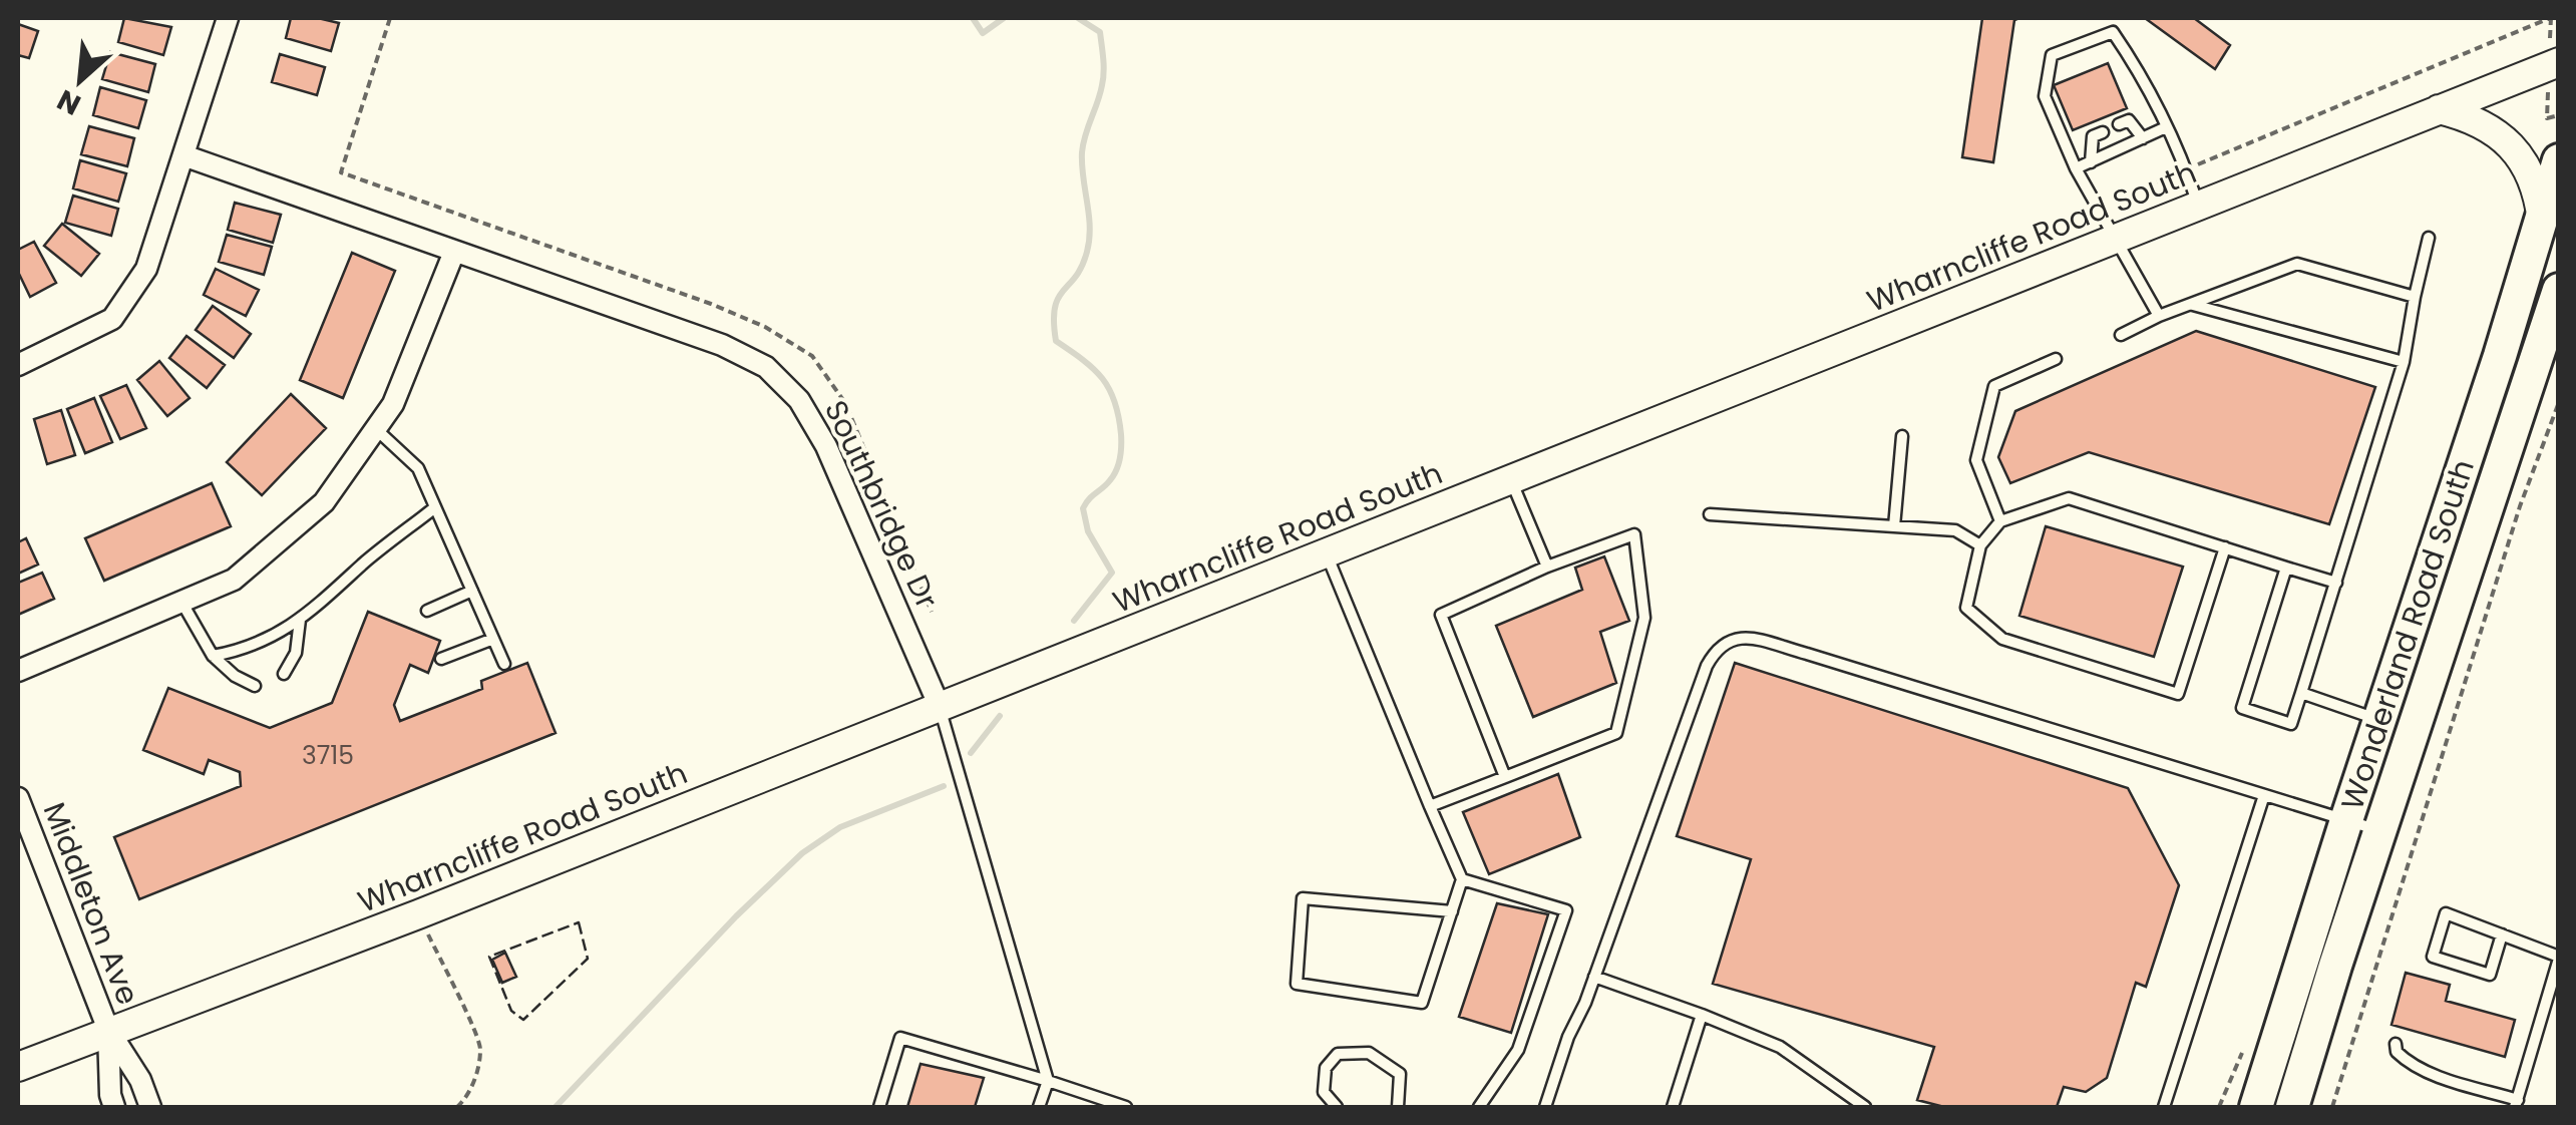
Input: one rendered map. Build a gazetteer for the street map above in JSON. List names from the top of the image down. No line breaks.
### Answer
{"streets":{"main road":["Wharncliffe Road South","Wonderland Road South"],"street":["Southbridge Dr","Middleton Ave"]},"crossings":[["Wharncliffe Road South","Southbridge Dr"],["Wharncliffe Road South","Middleton Ave"]],"house_numbers":["3715"],"north":"bottom left"}
